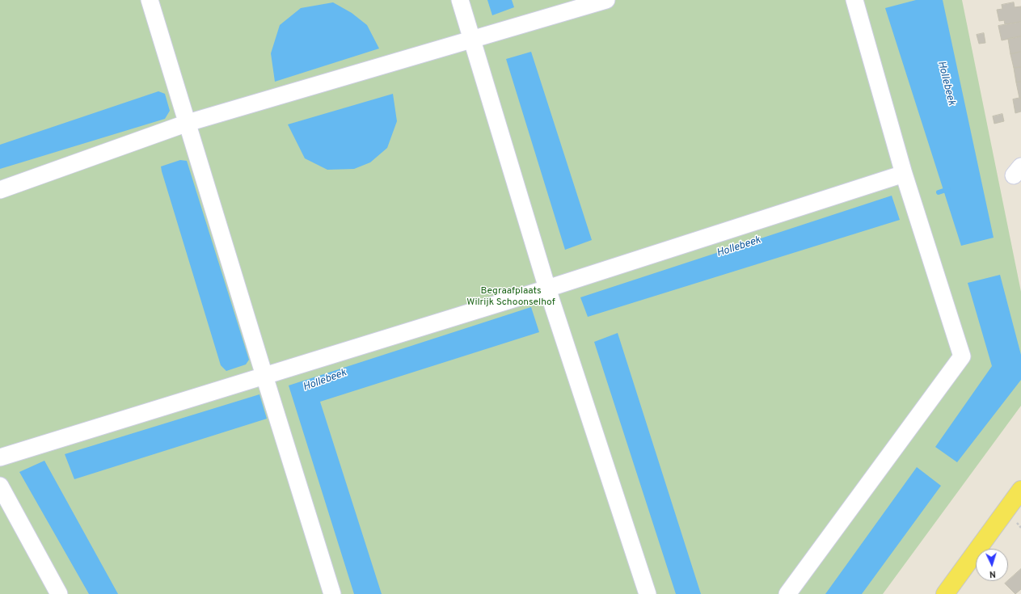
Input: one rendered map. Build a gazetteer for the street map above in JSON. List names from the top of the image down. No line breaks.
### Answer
{"water":["Hollebeek"],"parks":["Begraafplaats Wilrijk Schoonselhof"],"north":"bottom"}
